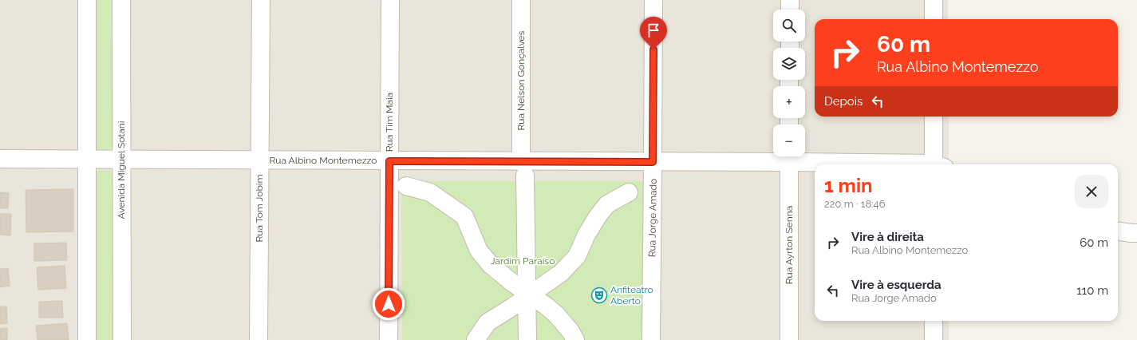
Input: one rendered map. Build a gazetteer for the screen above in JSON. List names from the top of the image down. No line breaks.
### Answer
{"streets":{"street":["Rua Nelson Gonçalves","Rua Tim Maia","Rua Albino Montemezzo","Avenida Miguel Sotani","Rua Tom Jobim","Rua Jorge Amado","Rua Ayrton Senna"]},"crossings":[["Rua Nelson Gonçalves","Rua Albino Montemezzo"],["Rua Tim Maia","Rua Albino Montemezzo"],["Rua Albino Montemezzo","Avenida Miguel Sotani"],["Rua Albino Montemezzo","Rua Tom Jobim"],["Rua Albino Montemezzo","Rua Jorge Amado"],["Rua Albino Montemezzo","Rua Ayrton Senna"]],"parks":["Jardim Paraíso"],"places":{"theatre":["Anfiteatro Aberto"]},"page":{"map_buttons":["+","−"],"turn":["60 m","Rua Albino Montemezzo"],"then":"Depois","heading":["1 min","220 m · 18:46"],"list":[{"name":"Vire à direita","note":"Rua Albino Montemezzo","value":"60 m"},{"name":"Vire à esquerda","note":"Rua Jorge Amado","value":"110 m"}]}}
